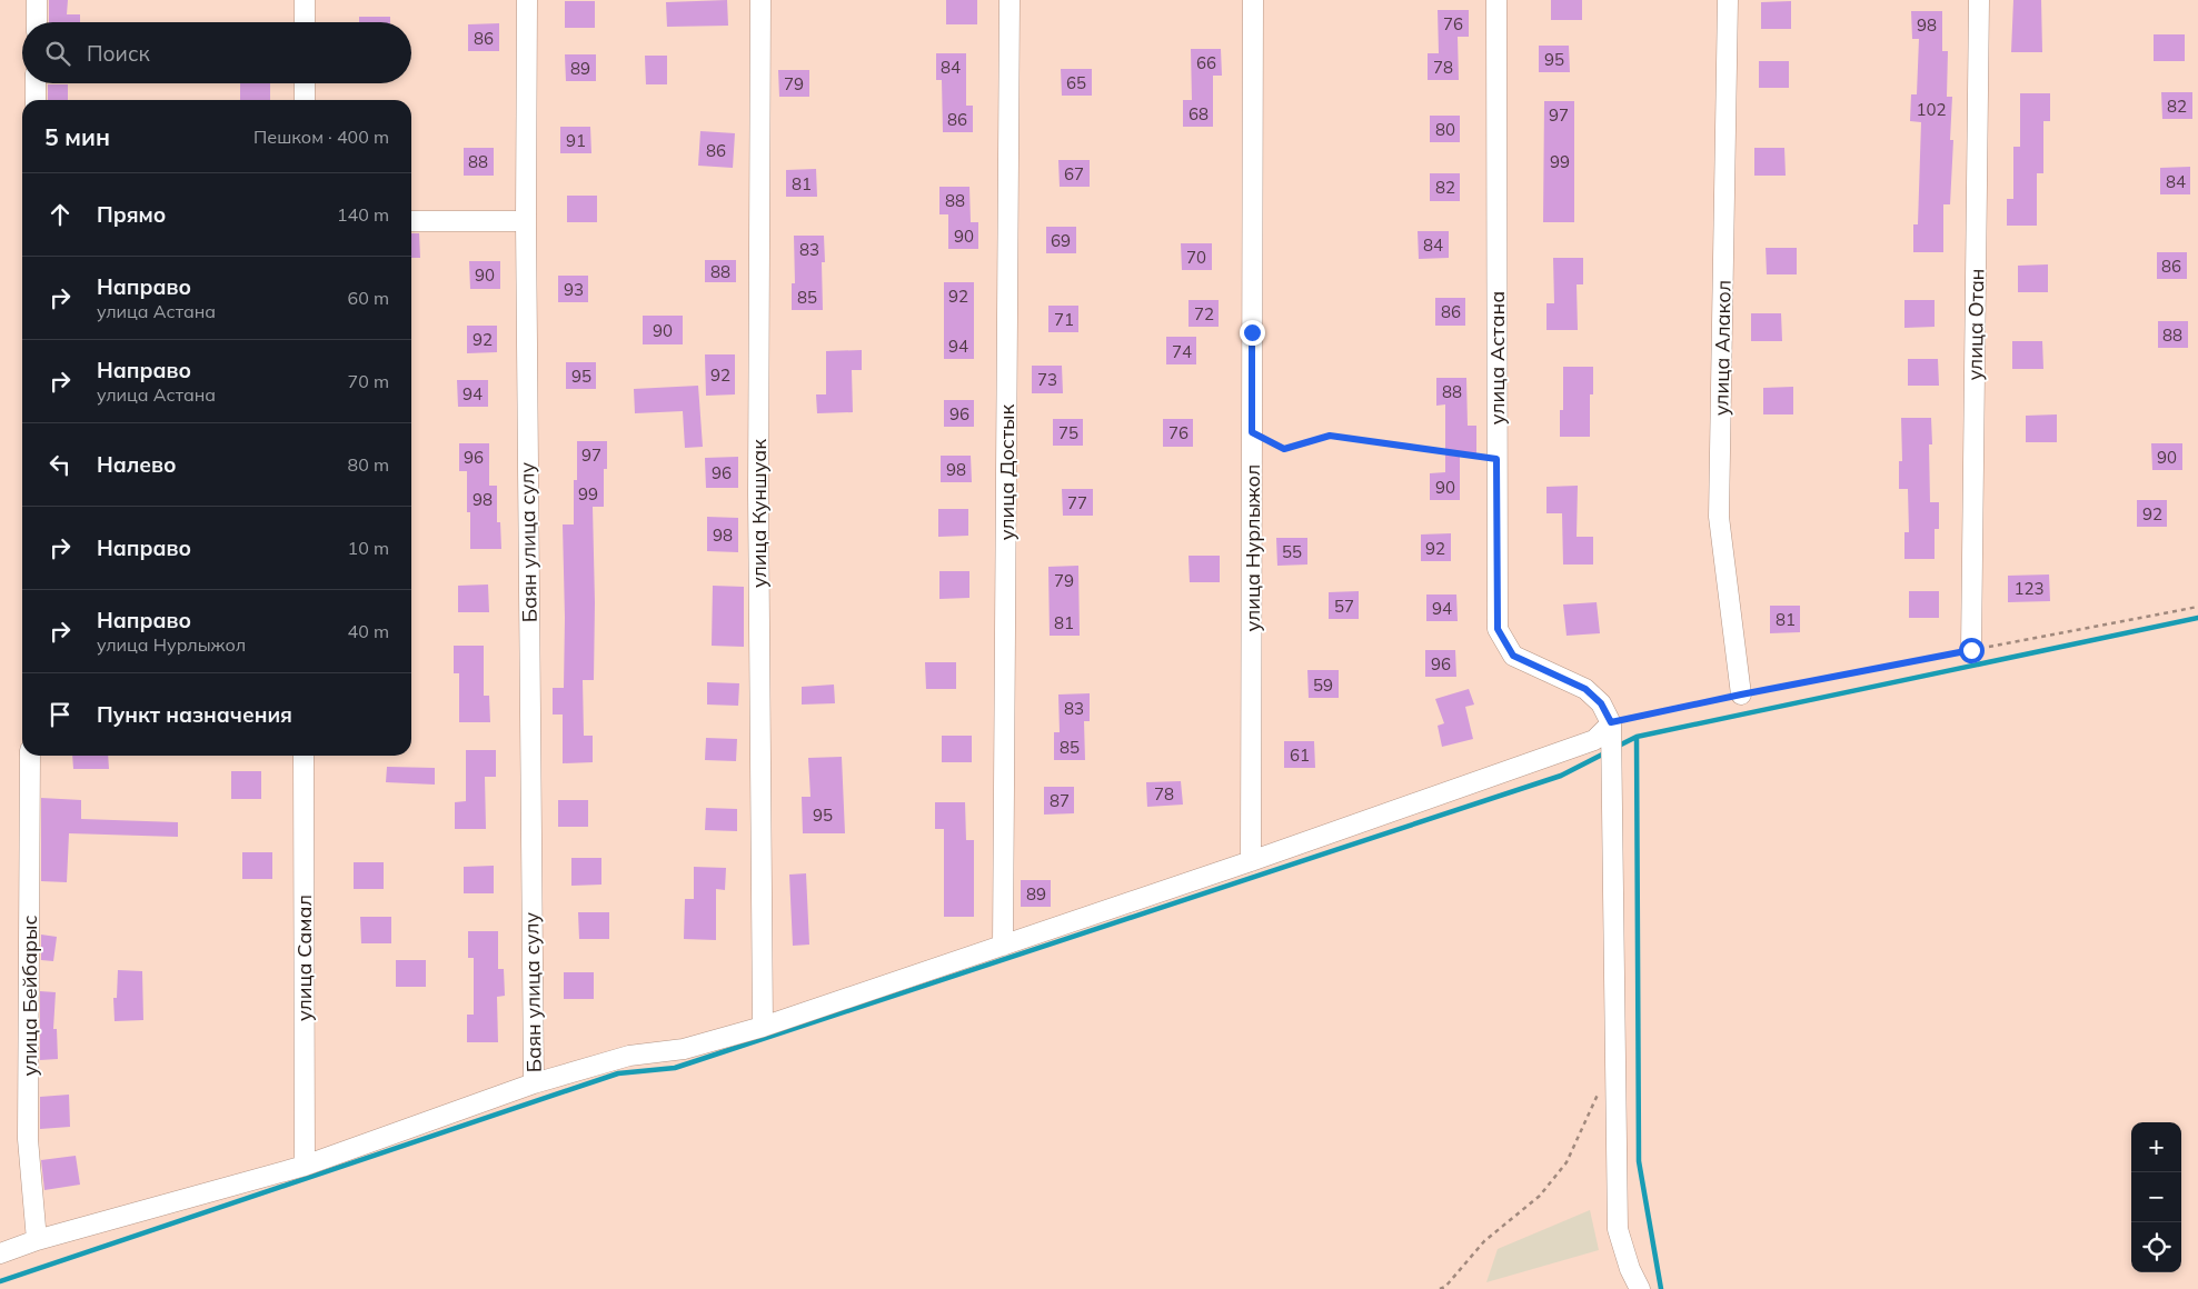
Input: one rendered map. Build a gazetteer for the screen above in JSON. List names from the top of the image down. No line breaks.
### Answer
{"streets":{"street":["улица Отан","улица Алакол","улица Астана","улица Достык","улица Куншуак","Баян улица сулу","улица Нурлыжол","улица Самал","улица Бейбарыс"]},"house_numbers":["76","98","86","95","66","84","78","89","65","79","82","102","68","97","86","80","91","86","88","99","67","84","81","82","88","90","69","84","83","70","86","88","90","93","92","85","86","72","71","90","88","92","94","74","92","95","73","88","94","96","75","76","97","96","90","98","96","90","99","98","77","92","98","92","55","79","123","57","94","81","81","96","59","83","85","61","78","87","95","89"],"page":{"search":"Поиск","heading":["5 мин","Пешком · 400 m"],"list":[["Прямо","140 m"],["Направо","улица Астана","60 m"],["Направо","улица Астана","70 m"],["Налево","80 m"],["Направо","10 m"],["Направо","улица Нурлыжол","40 m"],"Пункт назначения"],"map_buttons":["+","−"]}}
